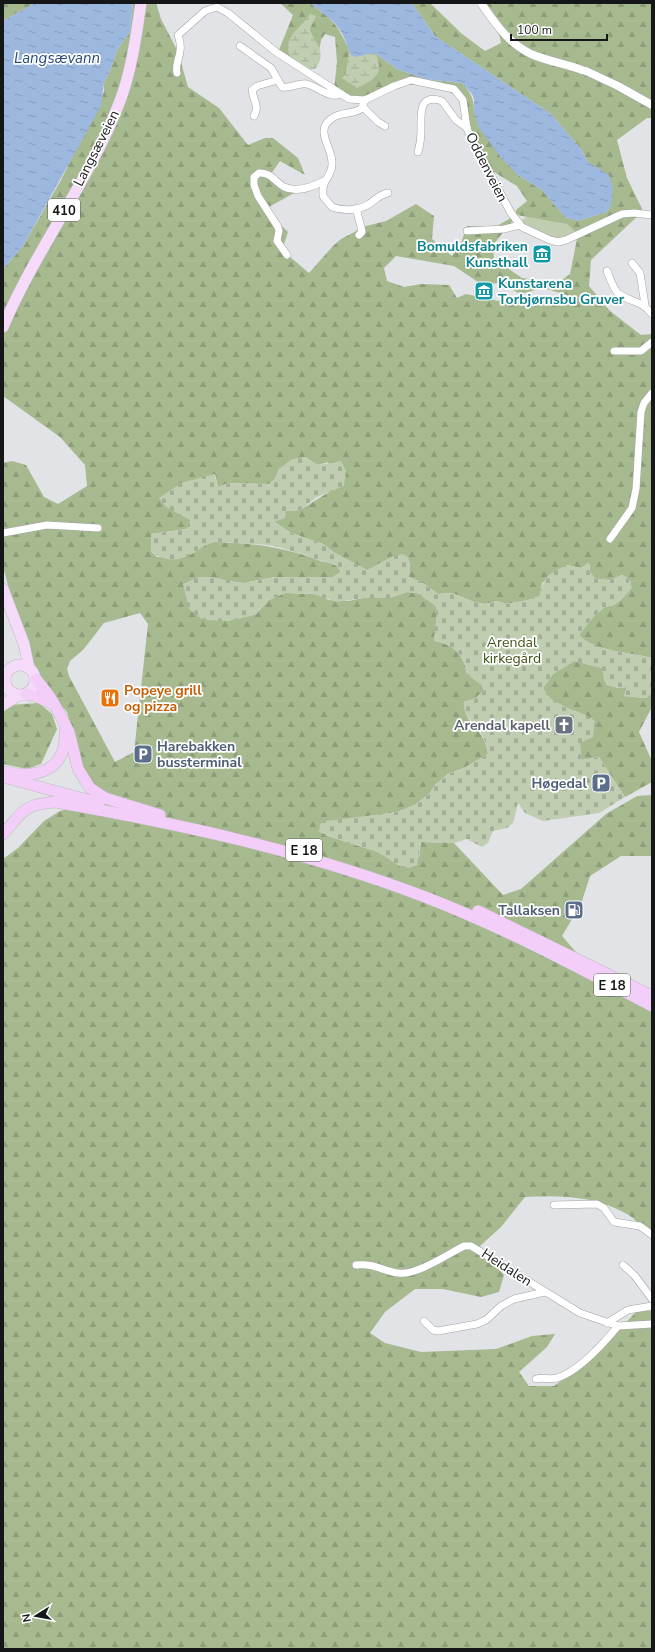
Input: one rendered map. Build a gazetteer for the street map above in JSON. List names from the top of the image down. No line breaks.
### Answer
{"streets":{"highway":["E 18"],"main road":["Langsæveien","410"],"street":["Oddenveien","Heidalen"]},"water":["Langsævann"],"parks":["Arendal kirkegård"],"places":{"museum":["Bomuldsfabriken Kunsthall","Kunstarena Torbjørnsbu Gruver"],"restaurant":["Popeye grill og pizza"],"church":["Arendal kapell"],"parking":["Harebakken bussterminal","Høgedal"],"fuel station":["Tallaksen"]},"scale_bar":"100 m","north":"left"}
